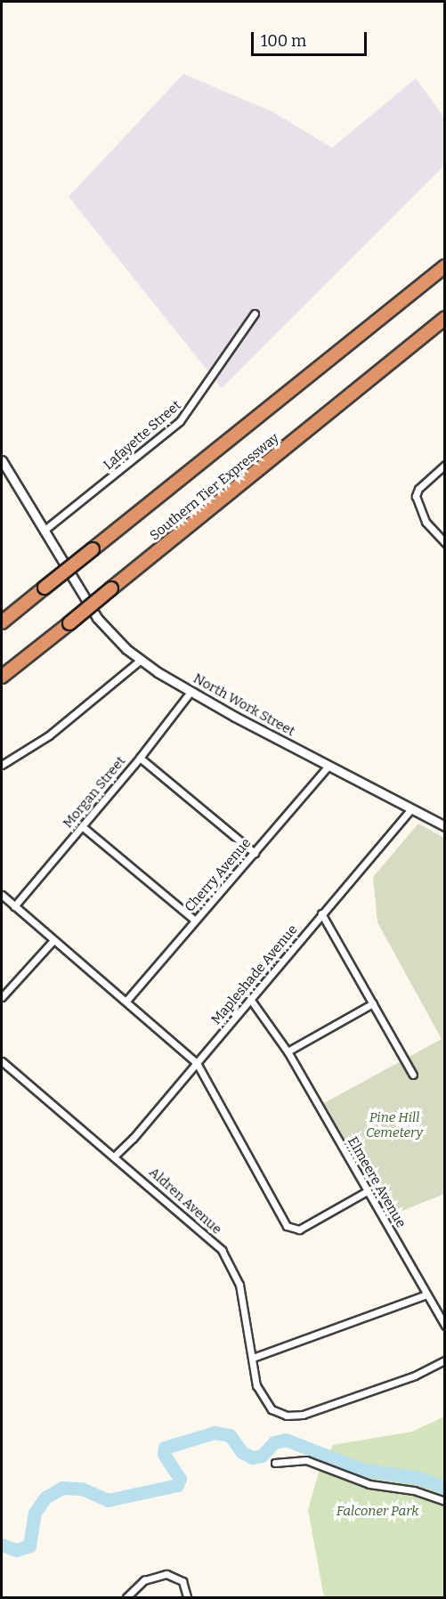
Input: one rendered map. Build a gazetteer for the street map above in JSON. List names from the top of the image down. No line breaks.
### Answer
{"streets":{"highway":["Southern Tier Expressway"],"street":["Lafayette Street","North Work Street","Morgan Street","Cherry Avenue","Mapleshade Avenue","Elmeere Avenue","Aldren Avenue"]},"crossings":[["Lafayette Street","North Work Street"],["North Work Street","Morgan Street"],["North Work Street","Cherry Avenue"],["North Work Street","Mapleshade Avenue"],["Mapleshade Avenue","Elmeere Avenue"],["Mapleshade Avenue","Aldren Avenue"]],"parks":["Pine Hill Cemetery","Falconer Park"],"scale_bar":"100 m"}
